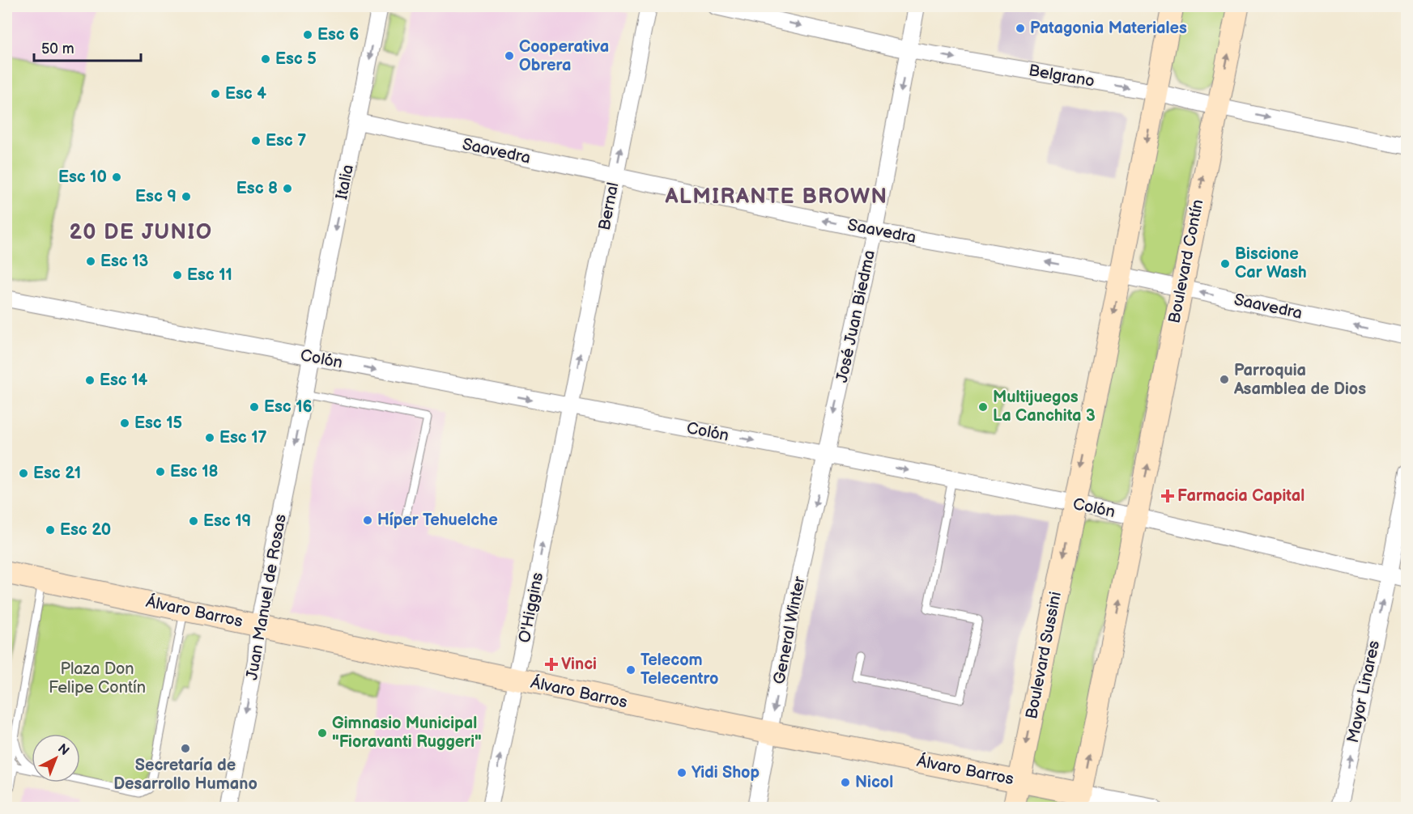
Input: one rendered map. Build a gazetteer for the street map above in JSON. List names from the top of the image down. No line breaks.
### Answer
{"streets":{"main road":["Boulevard Contín","Álvaro Barros","Boulevard Sussini"],"street":["Belgrano","Saavedra","Italia","Bernal","José Juan Biedma","Colón","Juan Manuel de Rosas","O'Higgins","General Winter","Mayor Linares"]},"crossings":[["Belgrano","Boulevard Contín"],["Belgrano","José Juan Biedma"],["Saavedra","Italia"],["Saavedra","Bernal"],["Saavedra","Boulevard Contín"],["Saavedra","José Juan Biedma"],["Italia","Colón"],["Italia","Juan Manuel de Rosas"],["Bernal","Colón"],["Bernal","O'Higgins"],["Boulevard Contín","Colón"],["José Juan Biedma","Colón"],["José Juan Biedma","General Winter"],["Colón","Juan Manuel de Rosas"],["Colón","O'Higgins"],["Colón","General Winter"],["Colón","Boulevard Sussini"],["Colón","Mayor Linares"],["Juan Manuel de Rosas","Álvaro Barros"],["O'Higgins","Álvaro Barros"],["Álvaro Barros","General Winter"],["Álvaro Barros","Boulevard Sussini"]],"one_way":["Belgrano","Saavedra","Italia","Bernal","José Juan Biedma","Colón","Juan Manuel de Rosas","O'Higgins","General Winter","Mayor Linares"],"districts":["ALMIRANTE BROWN","20 DE JUNIO"],"parks":["Plaza Don Felipe Contín"],"places":{"other":["Patagonia Materiales","Esc 6","Cooperativa Obrera","Esc 5","Esc 4","Esc 7","Esc 10","Esc 8","Esc 9","Esc 13","Biscione Car Wash","Esc 11","Parroquia Asamblea de Dios","Esc 14","Esc 16","Multijuegos La Canchita 3","Esc 15","Esc 17","Esc 18","Esc 21","Híper Tehuelche","Esc 19","Esc 20","Telecom Telecentro","Gimnasio Municipal \"Fioravanti Ruggeri\"","Secretaría de Desarrollo Humano","Yidi Shop","Nicol"],"health":["Farmacia Capital","Vinci"]},"scale_bar":"50 m","north":"top right"}
